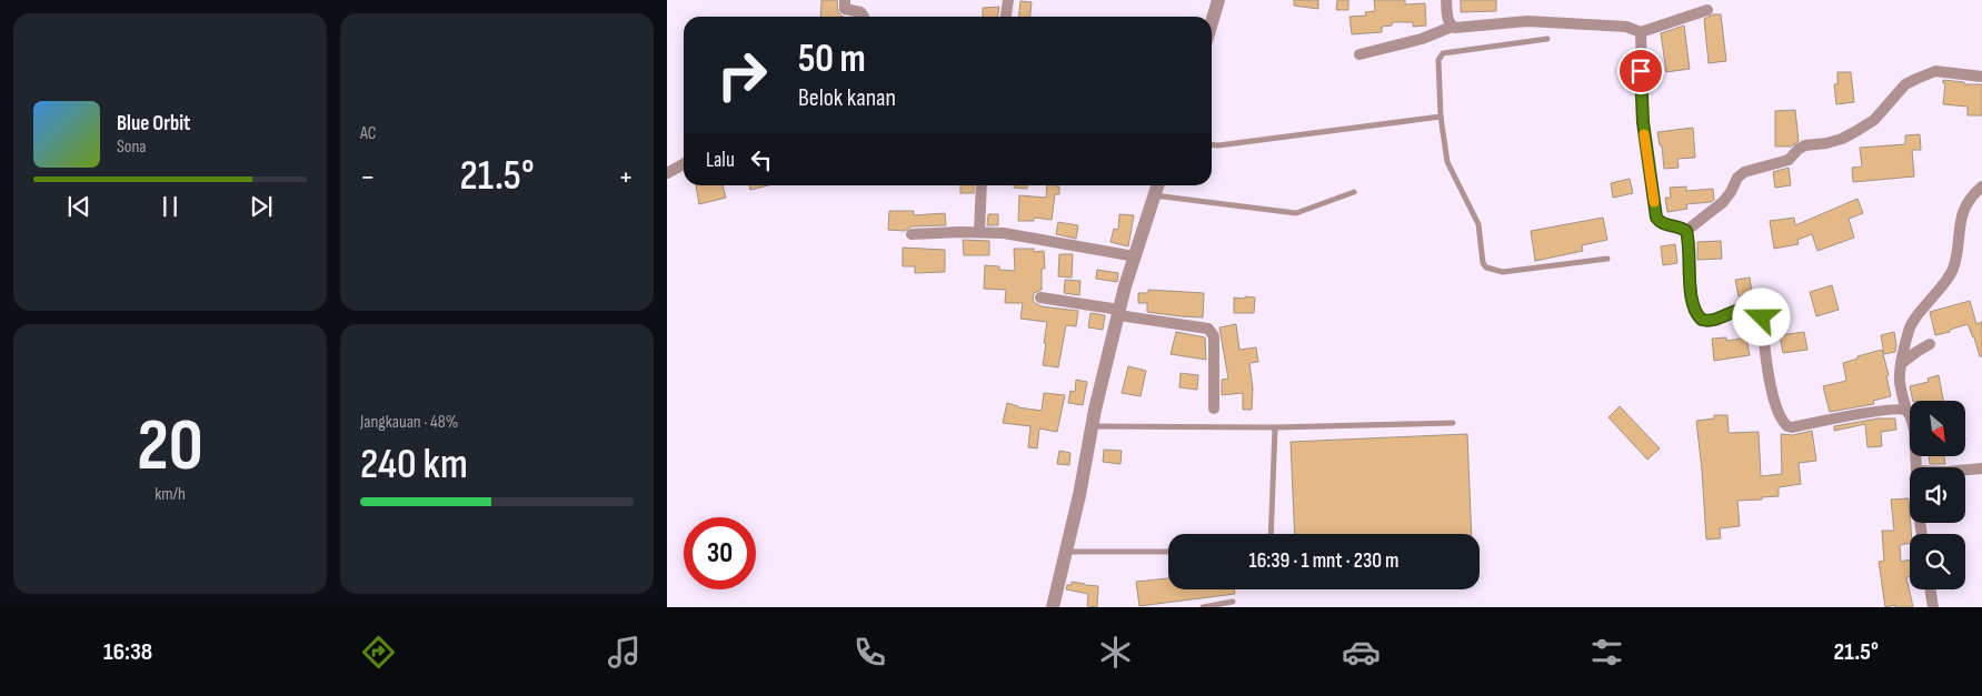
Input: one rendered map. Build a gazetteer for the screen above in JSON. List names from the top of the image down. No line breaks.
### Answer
{"north":"bottom right","page":{"tile":["AC",["20","km/h"],["Jangkauan · 48%","240 km"]],"turn":["50 m","Belok kanan"],"song":["Blue Orbit","Sona"],"then":"Lalu","heat":["−","21.5°","+"],"limit":"30","trip":"16:39 · 1 mnt · 230 m","tabs":["16:38","21.5°"]}}
